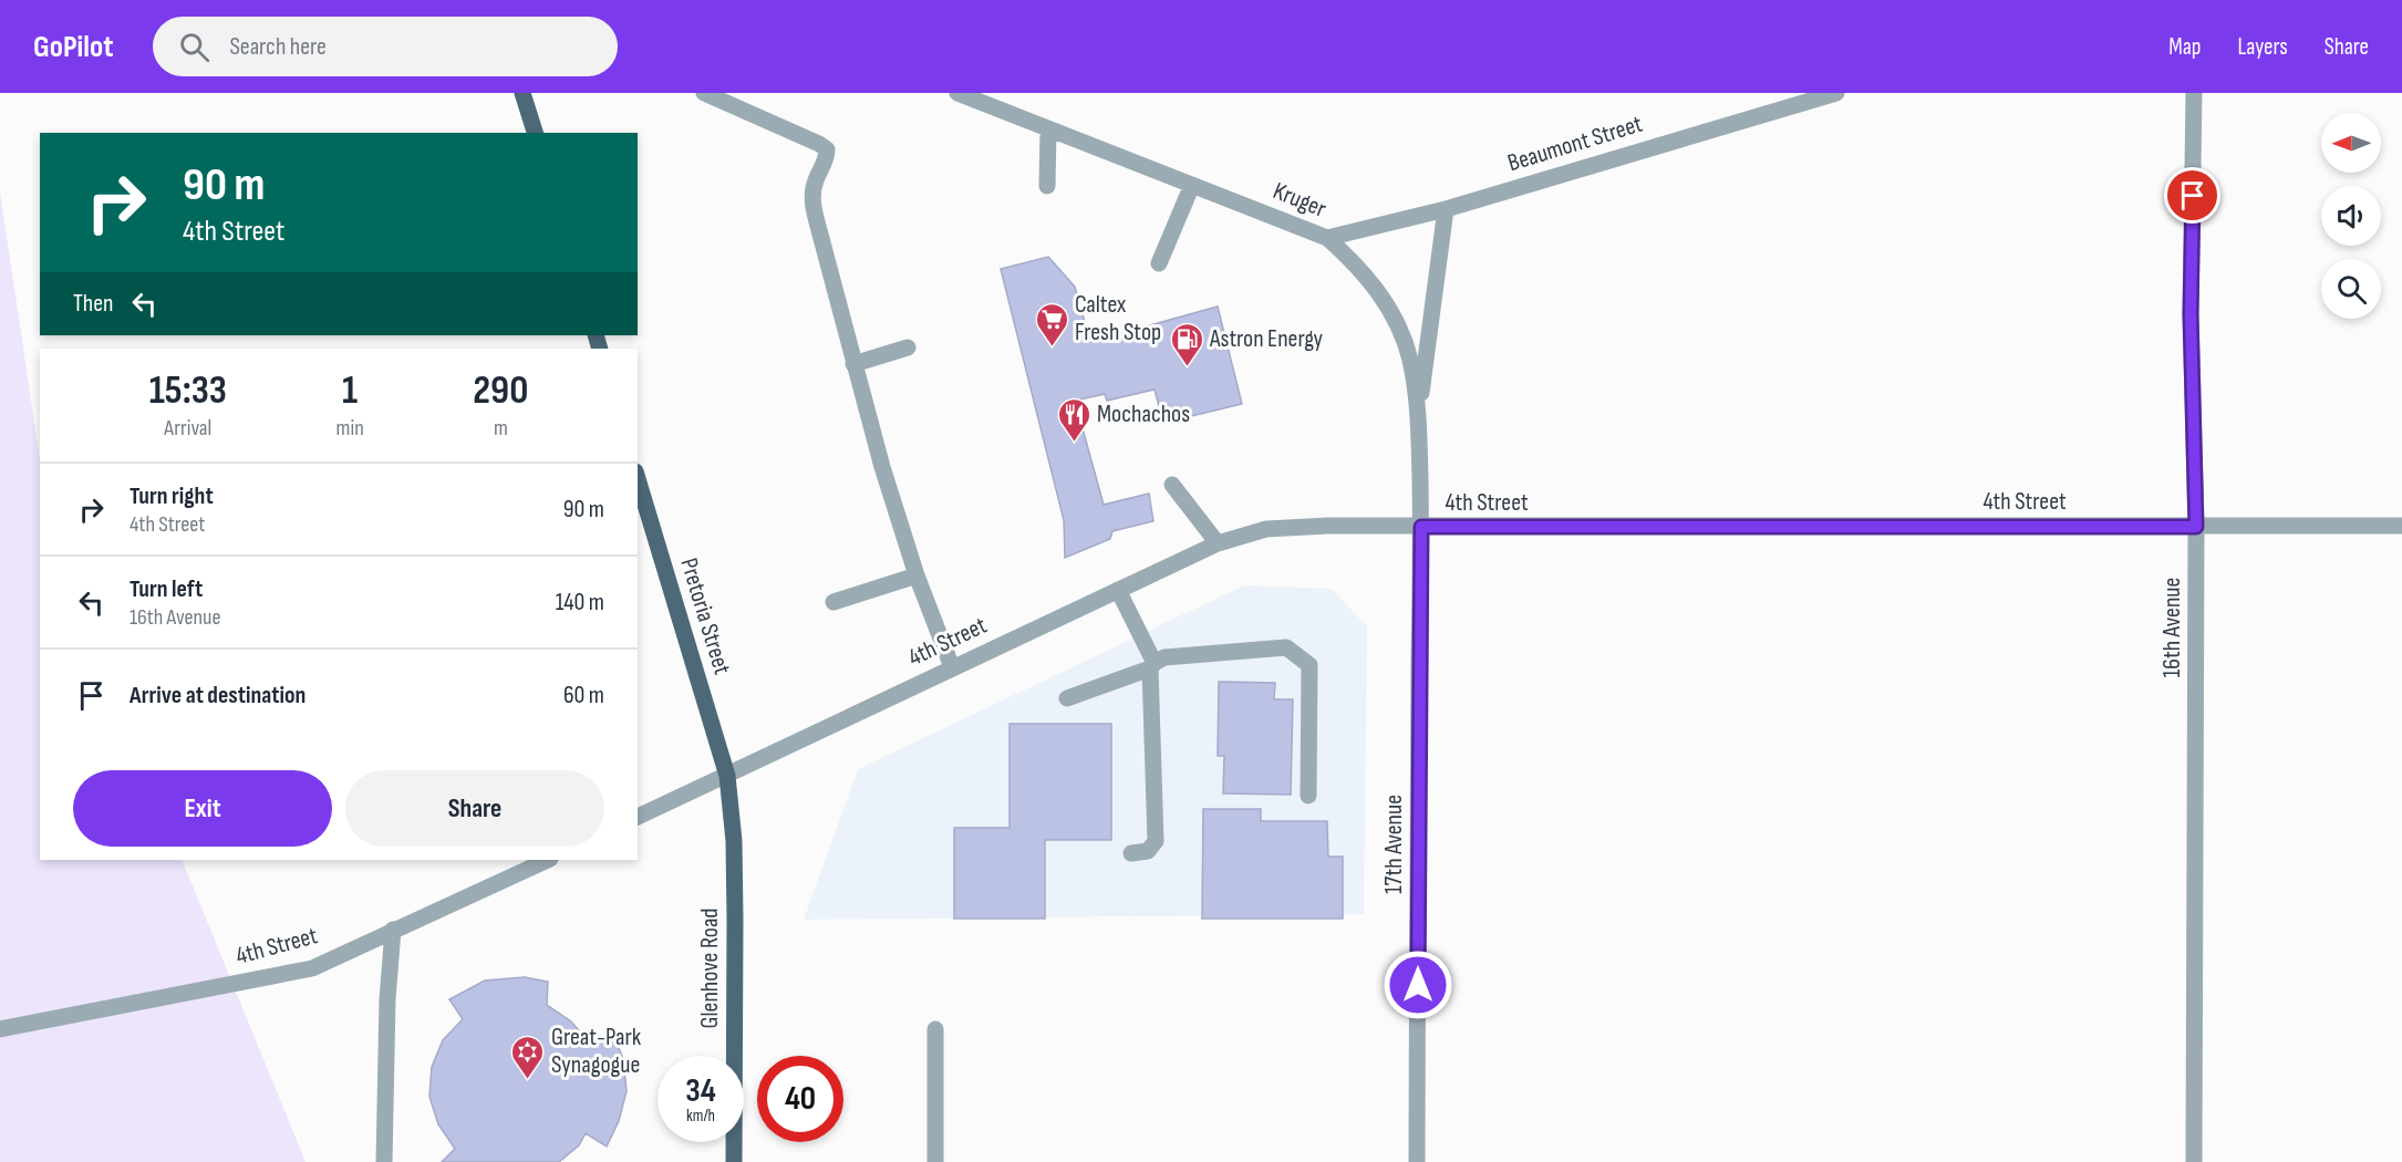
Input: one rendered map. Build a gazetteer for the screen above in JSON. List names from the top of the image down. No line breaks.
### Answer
{"streets":{"main road":["Pretoria Street","Glenhove Road"],"street":["Beaumont Street","Kruger","4th Street","16th Avenue","17th Avenue"]},"crossings":[["Beaumont Street","Kruger"],["Kruger","4th Street"],["Kruger","17th Avenue"],["4th Street","Pretoria Street"],["4th Street","16th Avenue"],["4th Street","17th Avenue"],["4th Street","Glenhove Road"],["Pretoria Street","Glenhove Road"]],"places":{"supermarket":["Caltex Fresh Stop"],"fuel station":["Astron Energy"],"restaurant":["Mochachos"],"synagogue":["Great-Park Synagogue"]},"north":"left","page":{"header":"GoPilot","search":"Search here","nav":["Map","Layers","Share"],"turn":["90 m","4th Street"],"then":"Then","eta":["15:33","Arrival","1","min","290","m"],"list":[{"name":"Turn right","note":"4th Street","value":"90 m"},{"name":"Turn left","note":"16th Avenue","value":"140 m"},{"name":"Arrive at destination","value":"60 m"}],"buttons":["Exit","Share"],"speed":"34 km/h","limit":"40"}}
